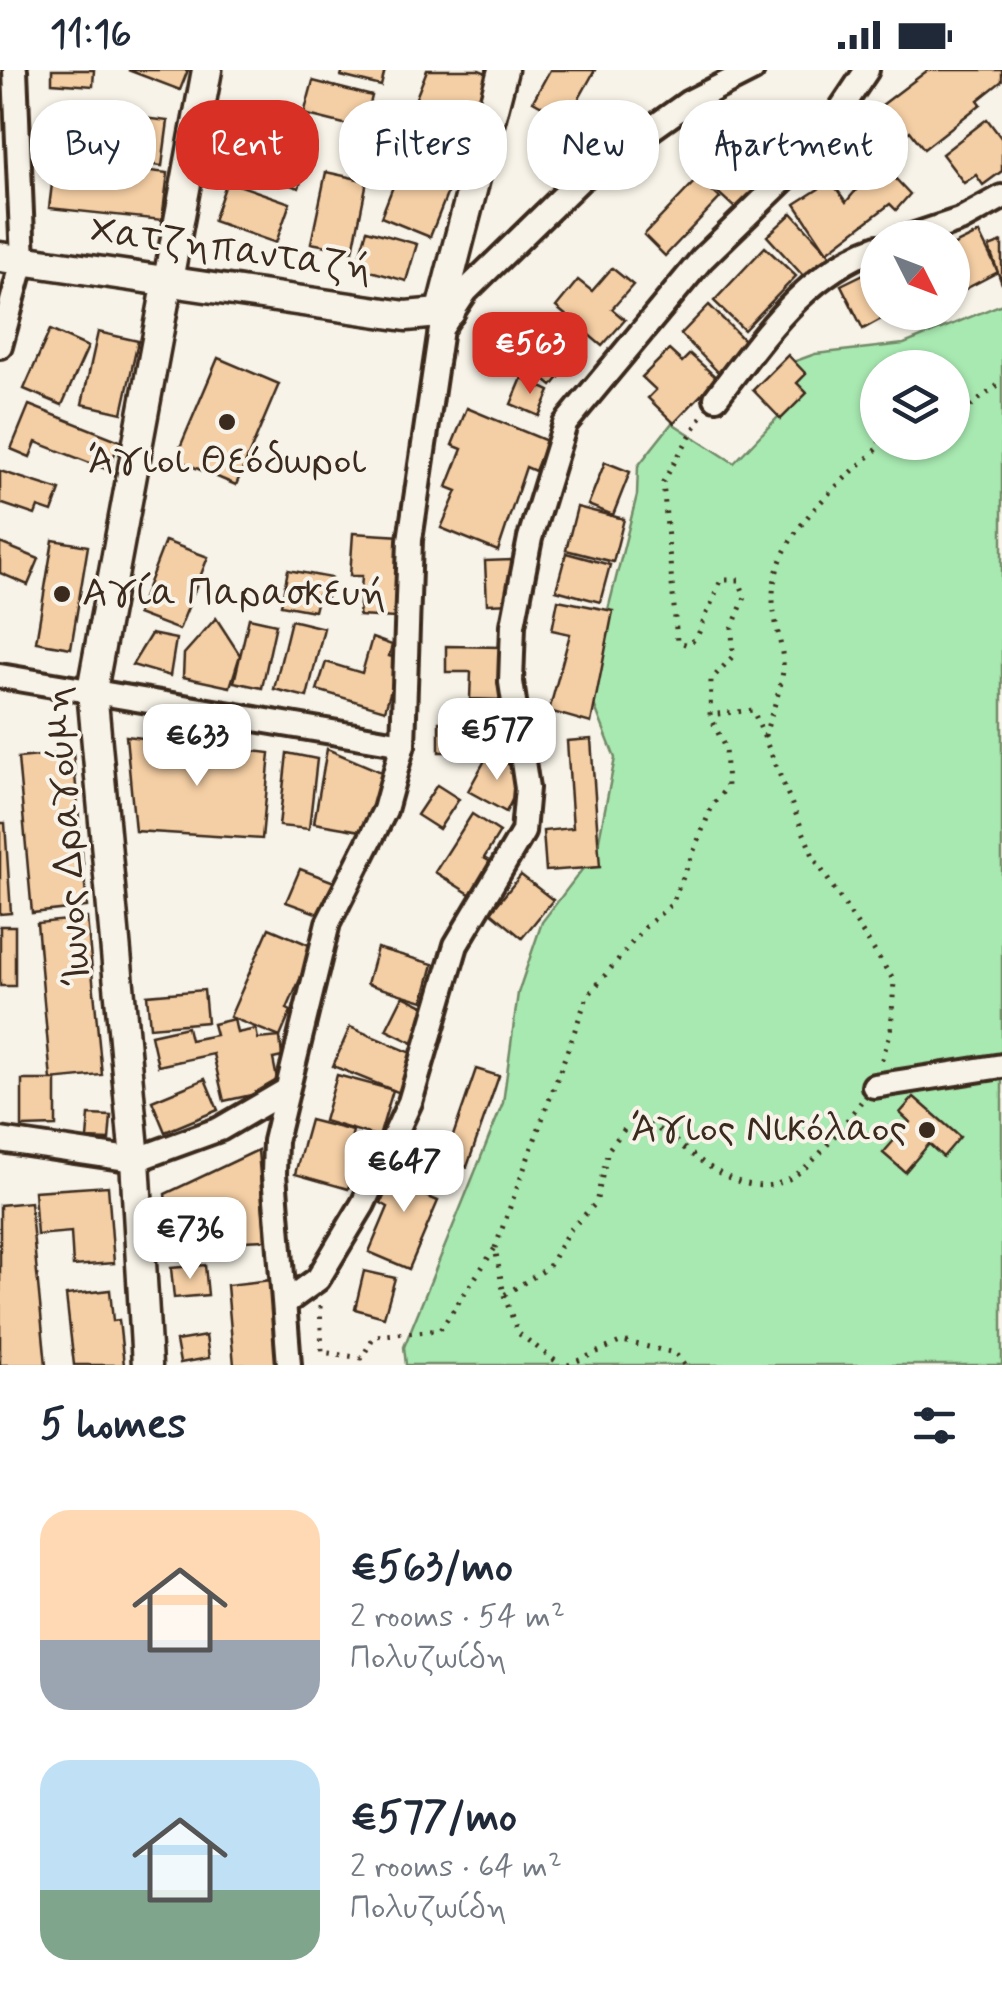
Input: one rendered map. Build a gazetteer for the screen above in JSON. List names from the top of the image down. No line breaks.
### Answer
{"streets":{"street":["Χατζηπανταζή","Ίωνος Δραγούμη"]},"crossings":[["Χατζηπανταζή","Ίωνος Δραγούμη"]],"places":["Άγιοι Θεόδωροι","Αγία Παρασκευή","Άγιος Νικόλαος"],"north":"bottom right","page":{"status":"11:16","chip":["Buy","Rent","Filters","New","Apartment"],"price":["€563","€577","€633","€647","€736"],"heading":"5 homes","list":[{"name":"€563/mo","note":"2 rooms · 54 m² · Πολυζωίδη"},{"name":"€577/mo","note":"2 rooms · 64 m² · Πολυζωίδη"}]}}
